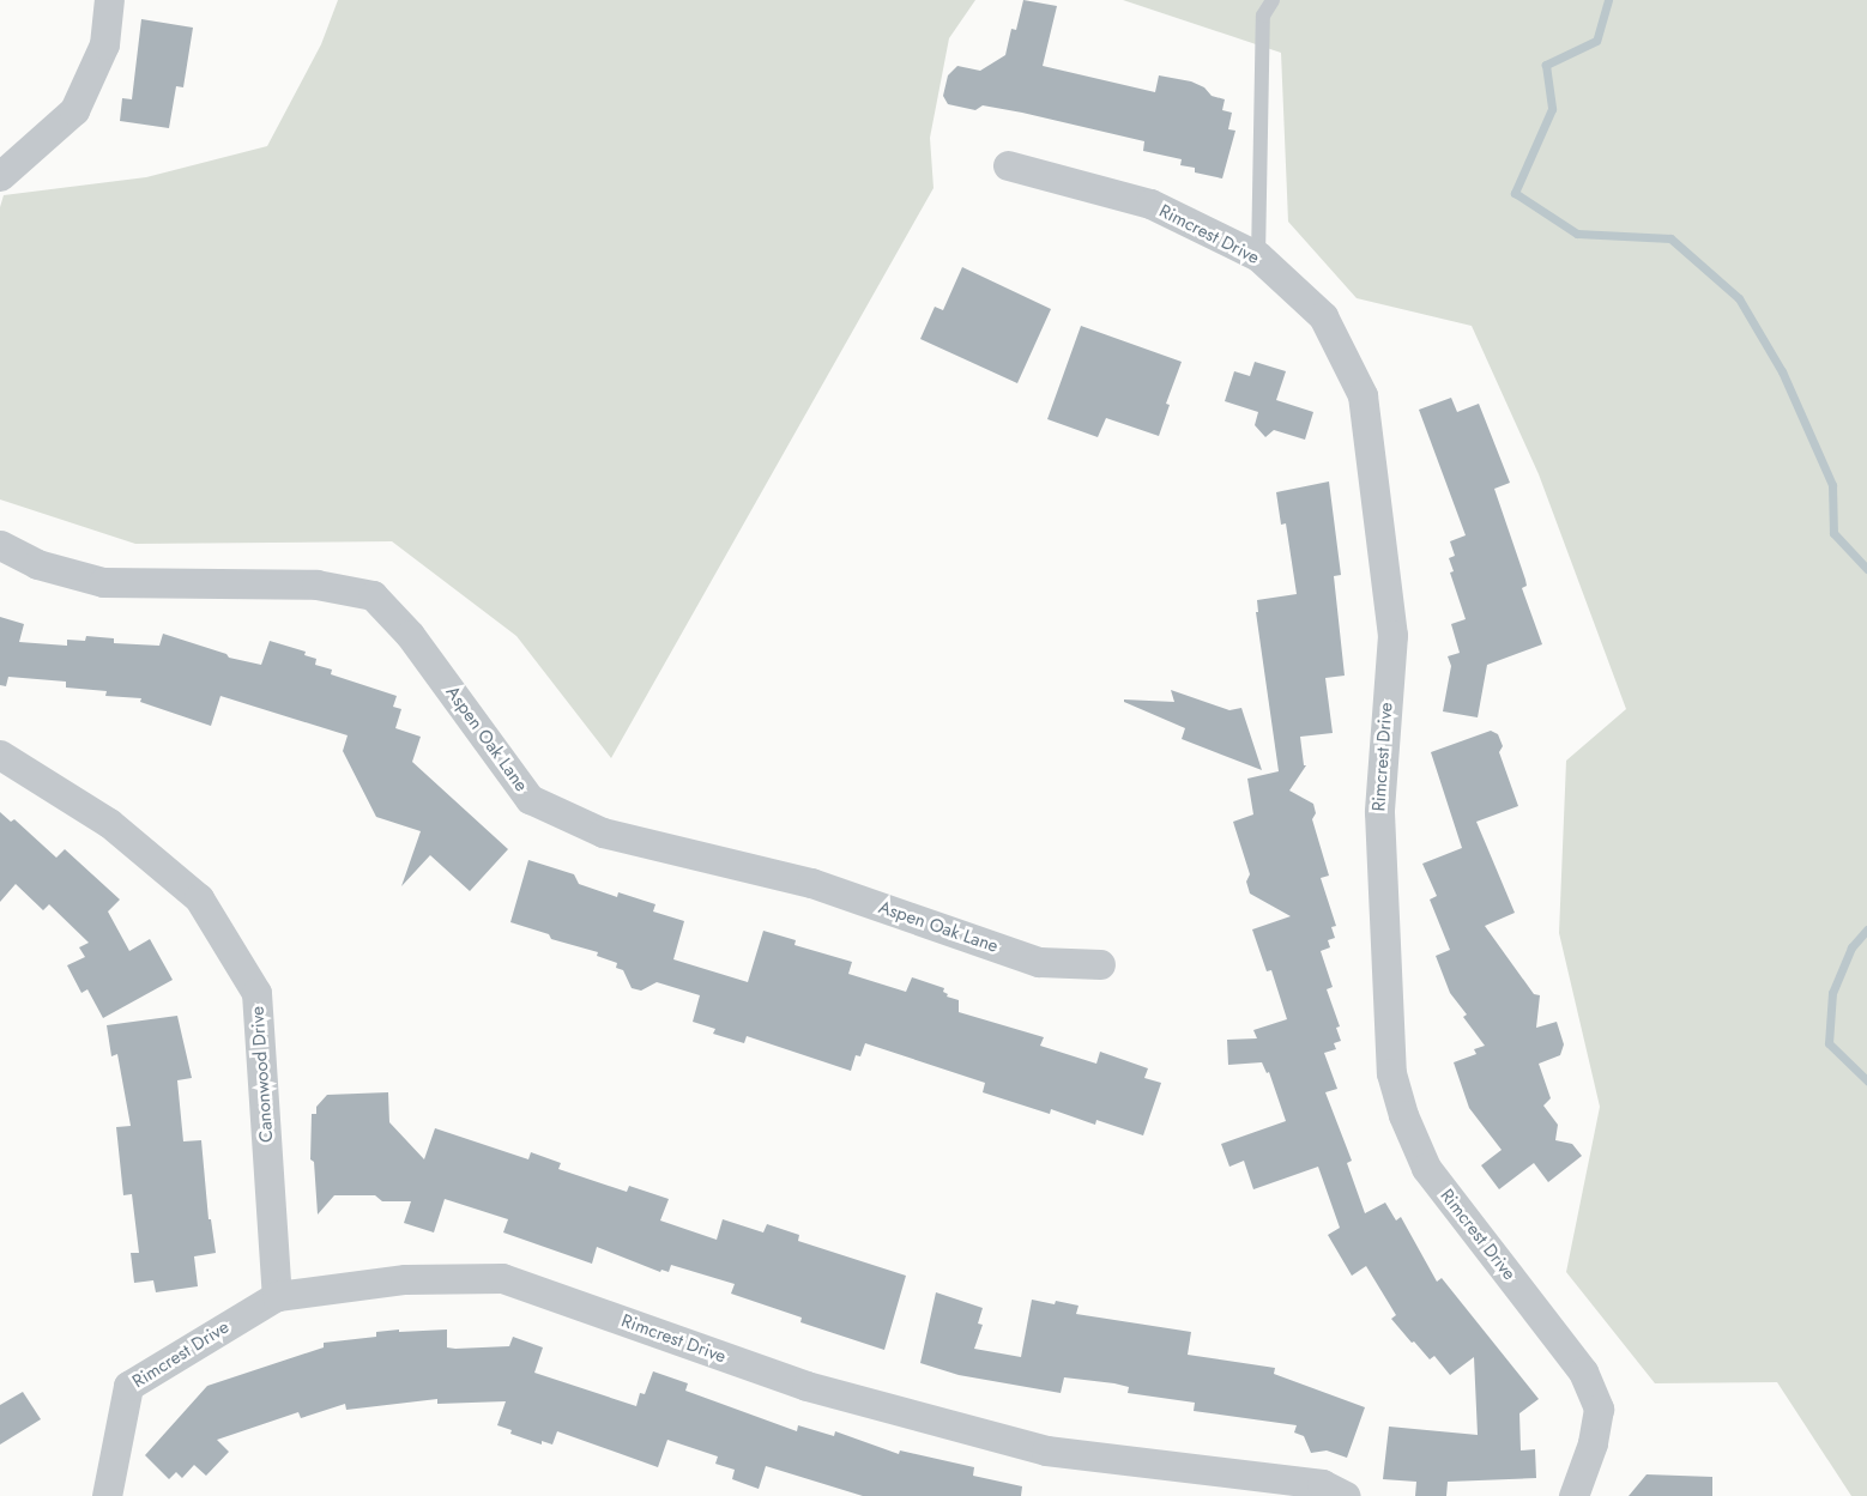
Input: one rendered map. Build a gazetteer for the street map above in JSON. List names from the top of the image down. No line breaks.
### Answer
{"streets":{"street":["Rimcrest Drive","Aspen Oak Lane","Canonwood Drive"]},"crossings":[["Rimcrest Drive","Canonwood Drive"]]}
